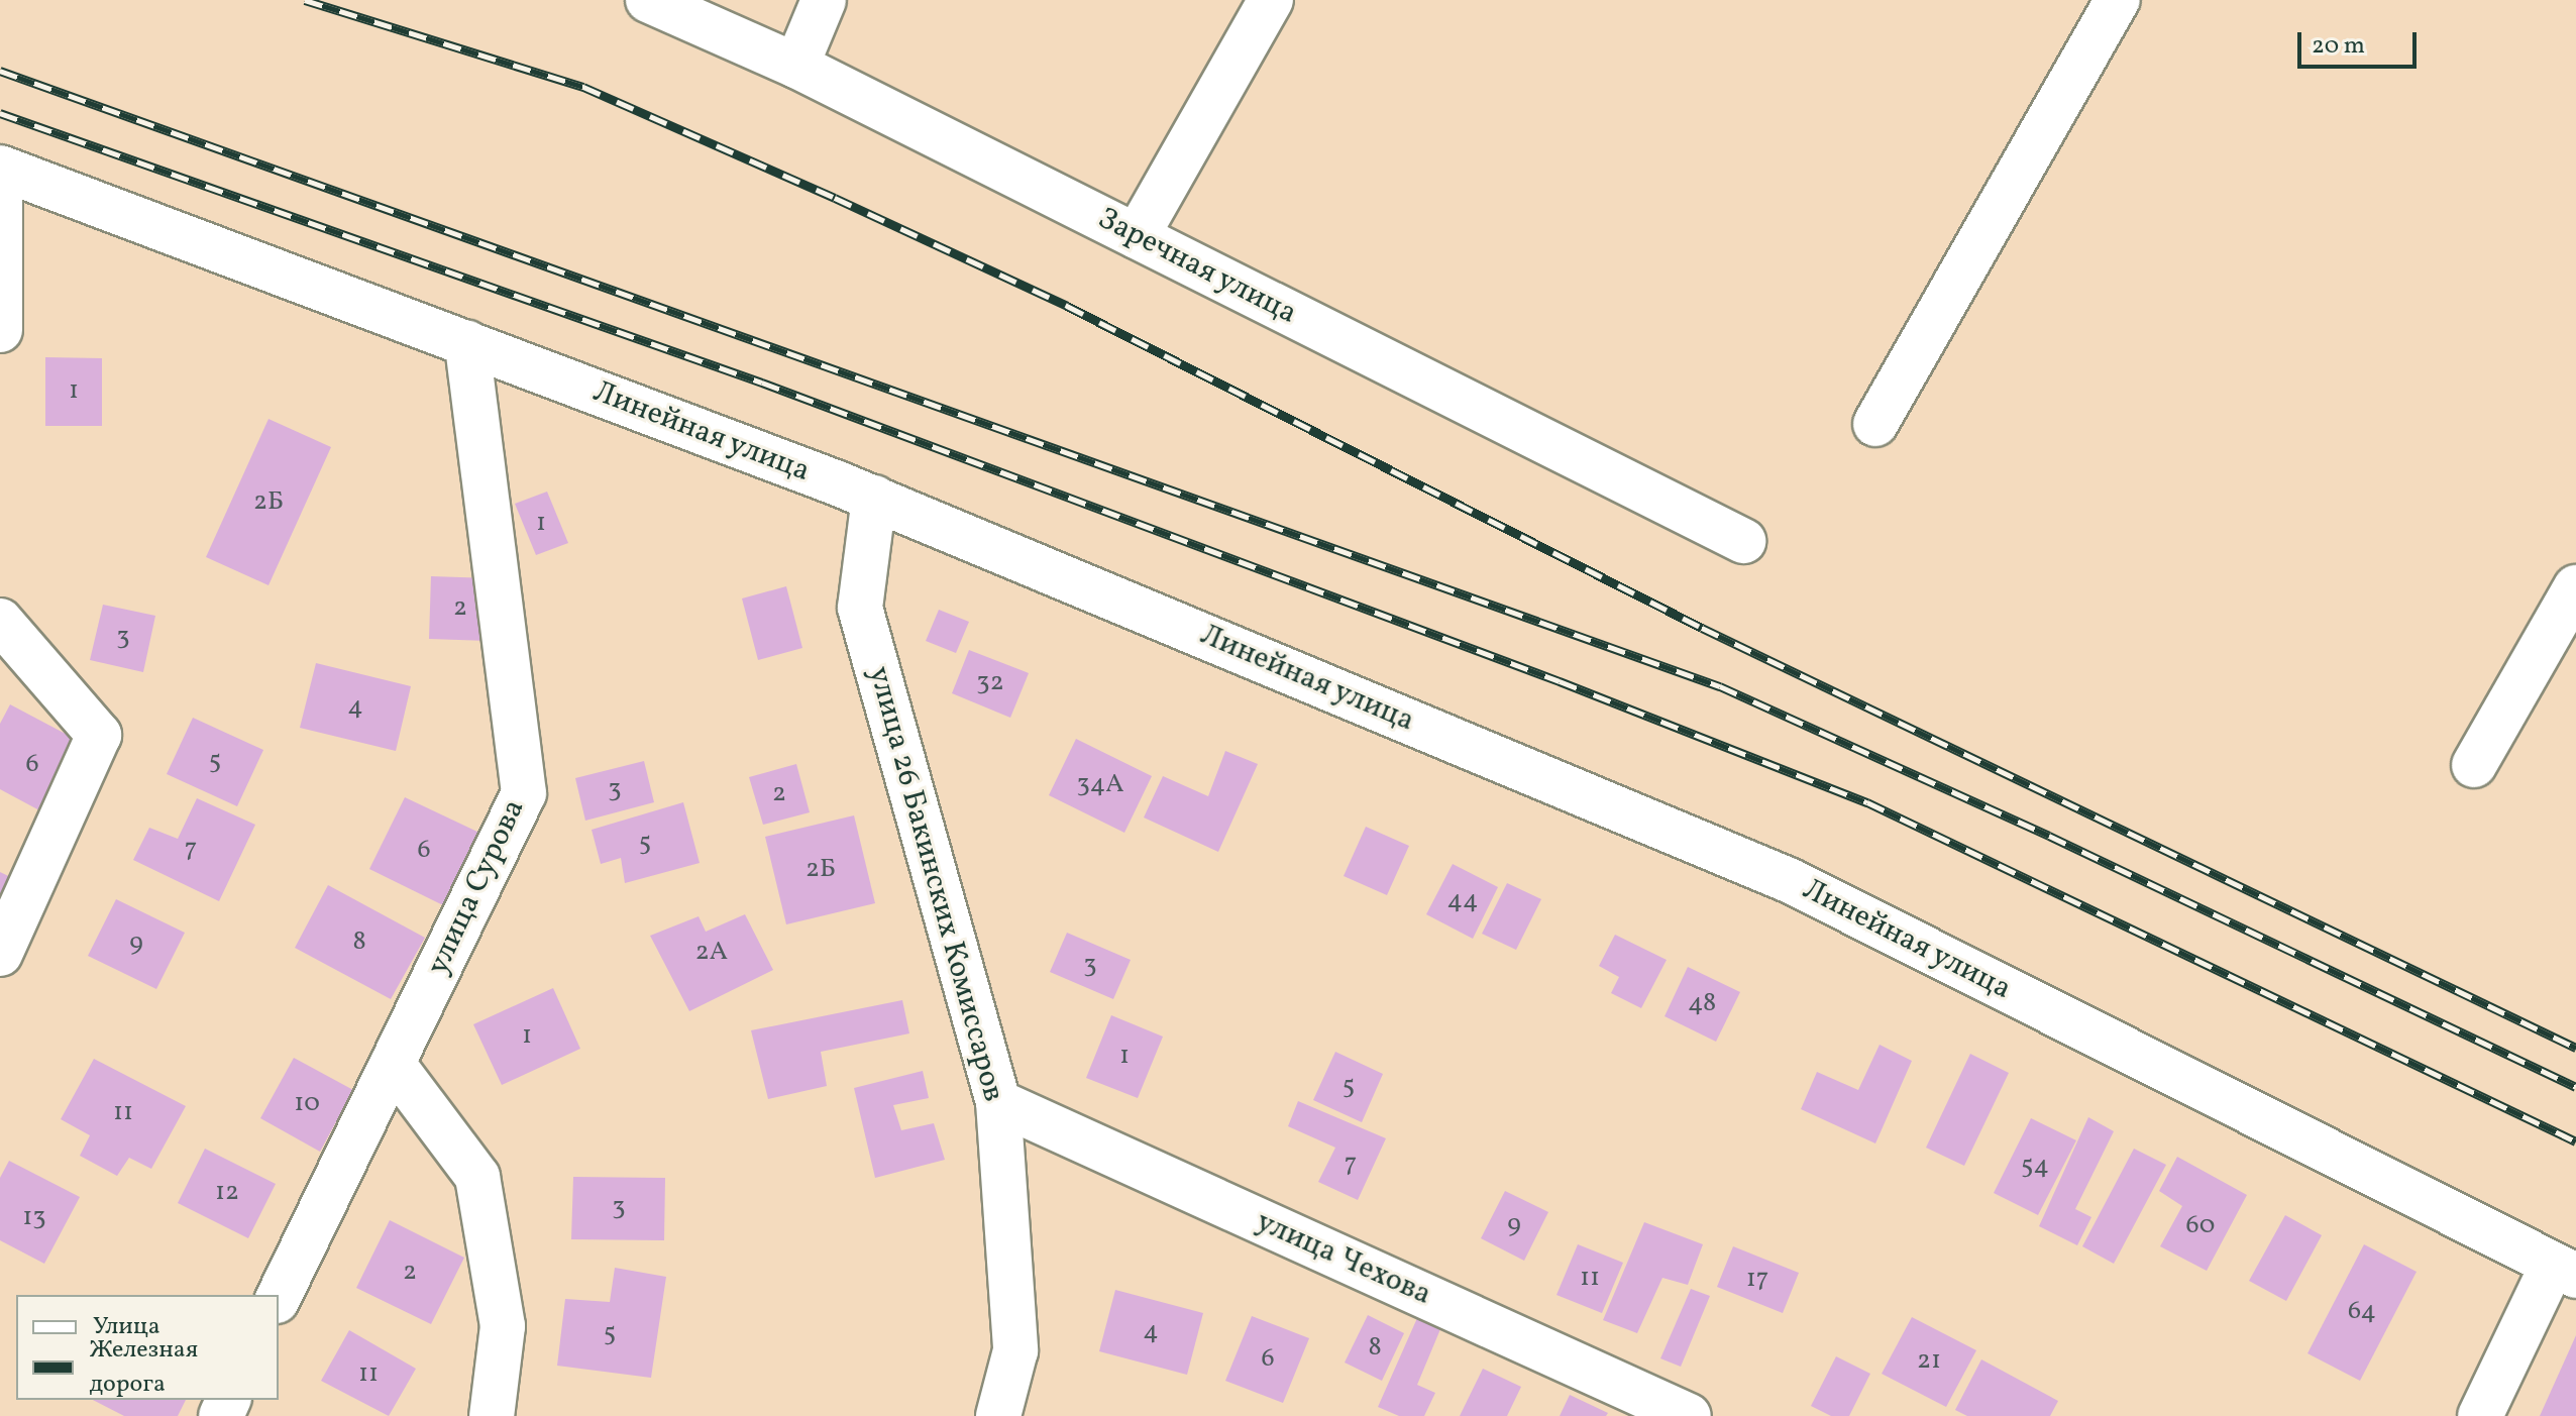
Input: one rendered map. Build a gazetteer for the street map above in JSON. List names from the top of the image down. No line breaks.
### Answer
{"streets":{"street":["Заречная улица","Линейная улица","улица 26 Бакинских Комиссаров","улица Сурова","улица Чехова"]},"crossings":[["Линейная улица","улица 26 Бакинских Комиссаров"],["Линейная улица","улица Сурова"],["улица 26 Бакинских Комиссаров","улица Чехова"]],"house_numbers":["1","2Б","1","2","3","32","4","5","6","34А","3","2","5","7","6","2Б","44","8","9","2А","3","48","1","1","5","10","11","7","54","12","3","13","9","60","2","11","17","64","4","5","8","6","21","11"],"legend":["Улица","Железная дорога"],"scale_bar":"20 m"}
